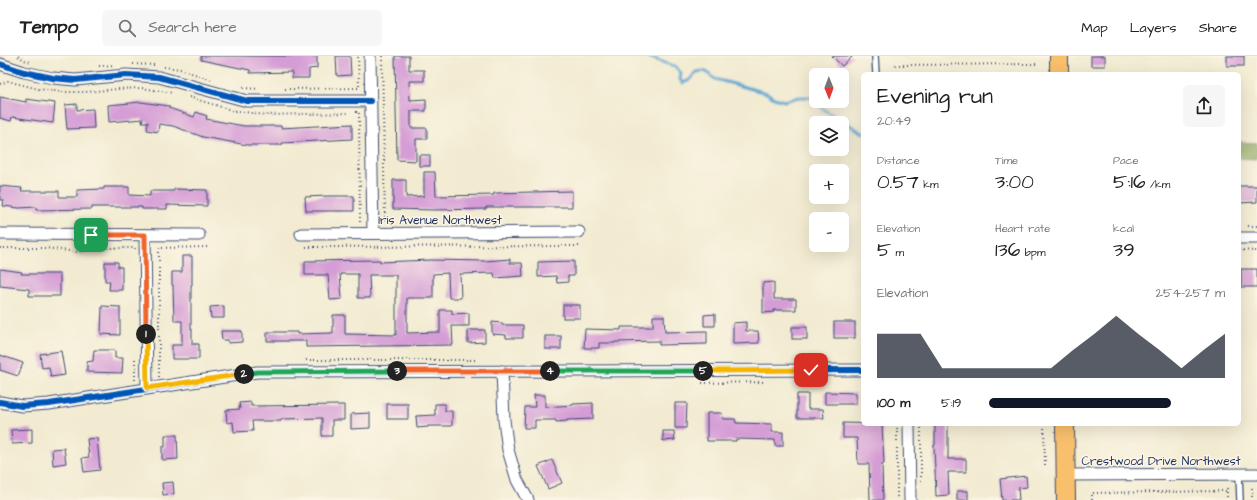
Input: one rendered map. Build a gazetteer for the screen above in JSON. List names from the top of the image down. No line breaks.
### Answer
{"streets":{"street":["Iris Avenue Northwest","Crestwood Drive Northwest"]},"north":"bottom","page":{"header":"Tempo","search":"Search here","nav":["Map","Layers","Share"],"map_buttons":["+","−"],"heading":["Evening run","20:49"],"stats":[["Distance","0.57 km"],["Time","3:00"],["Pace","5:16 /km"],["Elevation","5 m"],["Heart rate","136 bpm"],["kcal","39"]],"chart":["Elevation","254–257 m"],"pins":["1","3","4","5","2"],"list":[{"name":"100 m","note":"5:19"}]}}
